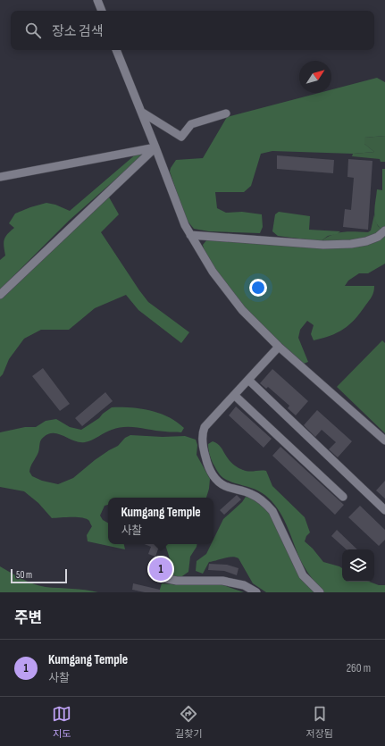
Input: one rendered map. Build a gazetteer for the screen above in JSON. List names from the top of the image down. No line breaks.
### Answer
{"scale_bar":"50 m","north":"top right","page":{"search":"장소 검색","popup":["Kumgang Temple","사찰"],"pins":"1","scale":"50 m","heading":"주변","list":[{"mark":"1","name":"Kumgang Temple","note":"사찰","value":"260 m"}],"nav":["지도","길찾기","저장됨"]}}
